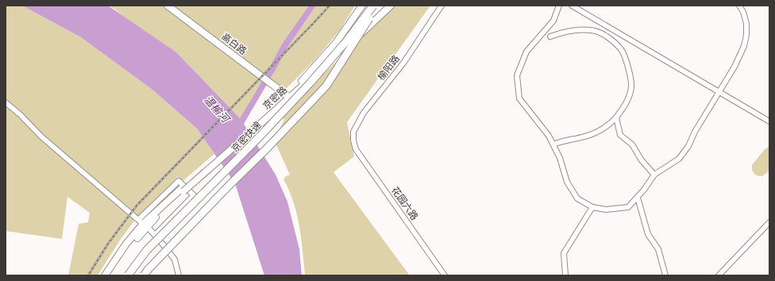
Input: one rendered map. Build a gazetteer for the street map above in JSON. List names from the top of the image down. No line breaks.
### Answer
{"streets":{"highway":["京密快速"],"main road":["高白路","京密路"],"street":["榆阳路","花园六路"]},"crossings":[["高白路","京密路"],["榆阳路","花园六路"]],"water":["温榆河"]}
